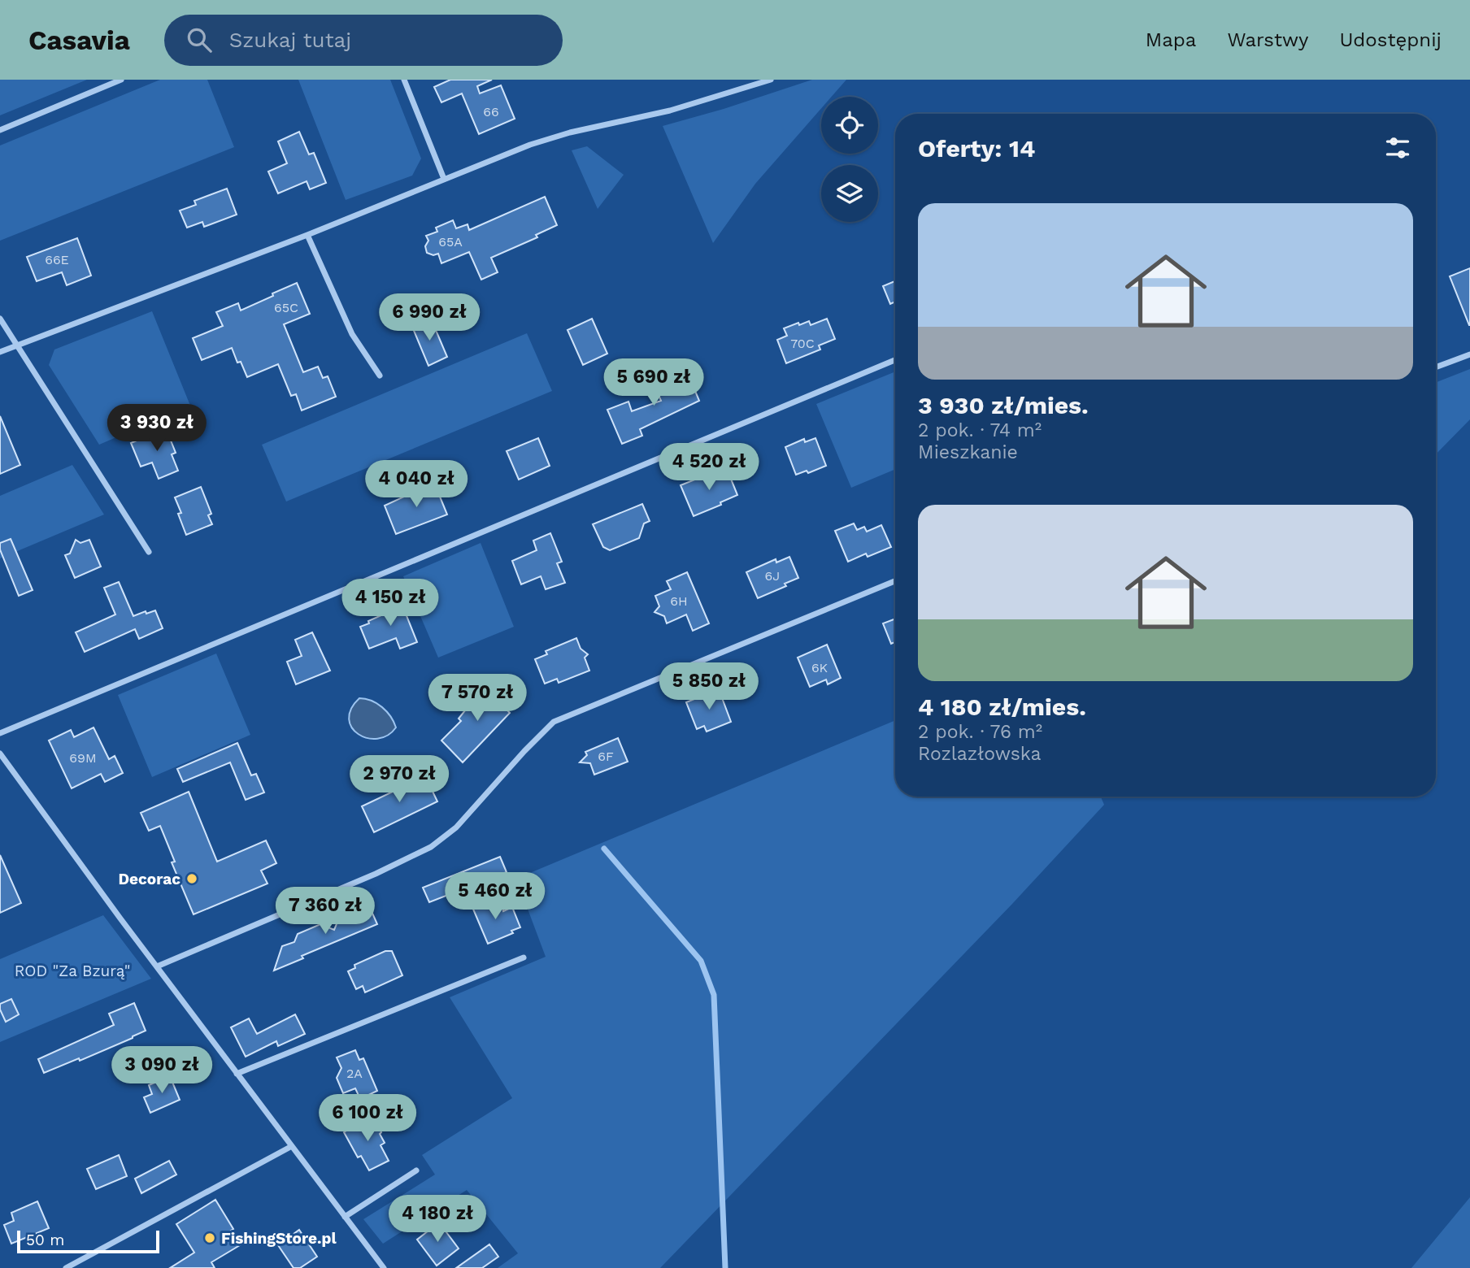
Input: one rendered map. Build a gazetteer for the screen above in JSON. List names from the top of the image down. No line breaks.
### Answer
{"parks":["ROD \"Za Bzurą\""],"places":["Decorac","FishingStore.pl"],"house_numbers":["66","65A","66E","65C","70C","6J","6H","6K","6F","69M","2A"],"scale_bar":"50 m","page":{"header":"Casavia","search":"Szukaj tutaj","nav":["Mapa","Warstwy","Udostępnij"],"heading":"Oferty: 14","list":[{"name":"3 930 zł/mies.","note":"2 pok. · 74 m² · Mieszkanie"},{"name":"4 180 zł/mies.","note":"2 pok. · 76 m² · Rozlazłowska"}],"price":["6 990 zł","5 690 zł","3 930 zł","4 520 zł","4 040 zł","4 150 zł","5 850 zł","7 570 zł","2 970 zł","5 460 zł","7 360 zł","3 090 zł","6 100 zł","4 180 zł"],"scale":"50 m"}}
